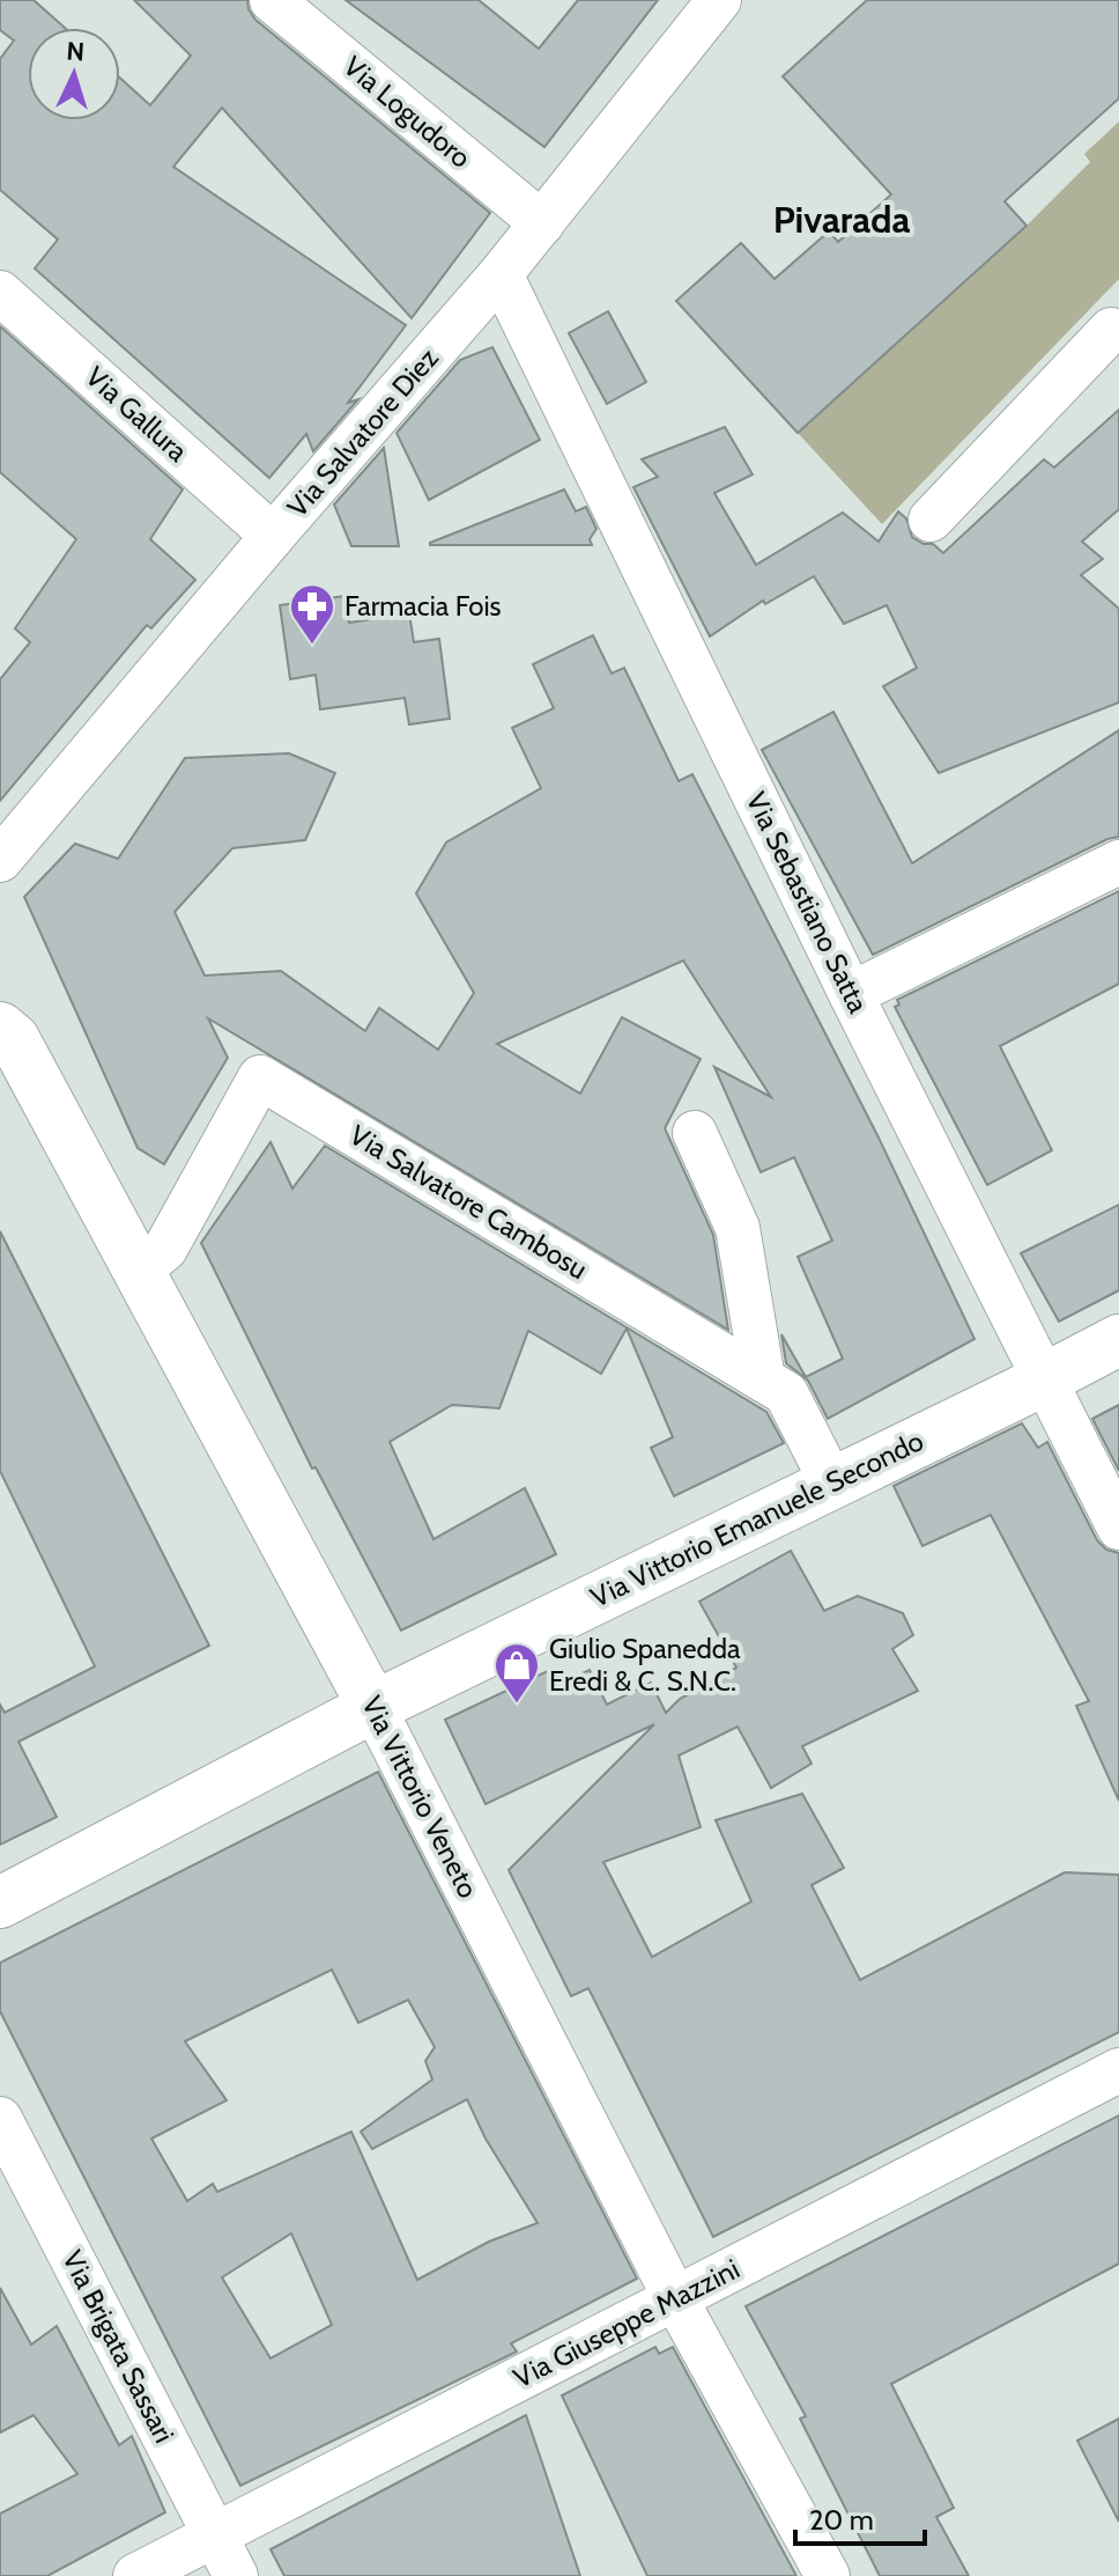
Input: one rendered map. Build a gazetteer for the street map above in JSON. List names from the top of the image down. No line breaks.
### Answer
{"streets":{"main road":["Via Vittorio Emanuele Secondo","Via Vittorio Veneto"],"street":["Via Logudoro","Via Gallura","Via Salvatore Diez","Via Sebastiano Satta","Via Salvatore Cambosu","Via Giuseppe Mazzini","Via Brigata Sassari"]},"crossings":[["Via Logudoro","Via Salvatore Diez"],["Via Gallura","Via Salvatore Diez"],["Via Salvatore Diez","Via Sebastiano Satta"],["Via Sebastiano Satta","Via Vittorio Emanuele Secondo"],["Via Salvatore Cambosu","Via Vittorio Emanuele Secondo"],["Via Salvatore Cambosu","Via Vittorio Veneto"],["Via Vittorio Emanuele Secondo","Via Vittorio Veneto"],["Via Vittorio Veneto","Via Giuseppe Mazzini"],["Via Giuseppe Mazzini","Via Brigata Sassari"]],"districts":["Pivarada"],"places":{"pharmacy":["Farmacia Fois"],"shop":["Giulio Spanedda Eredi & C. S.N.C."]},"scale_bar":"20 m","north":"top"}
